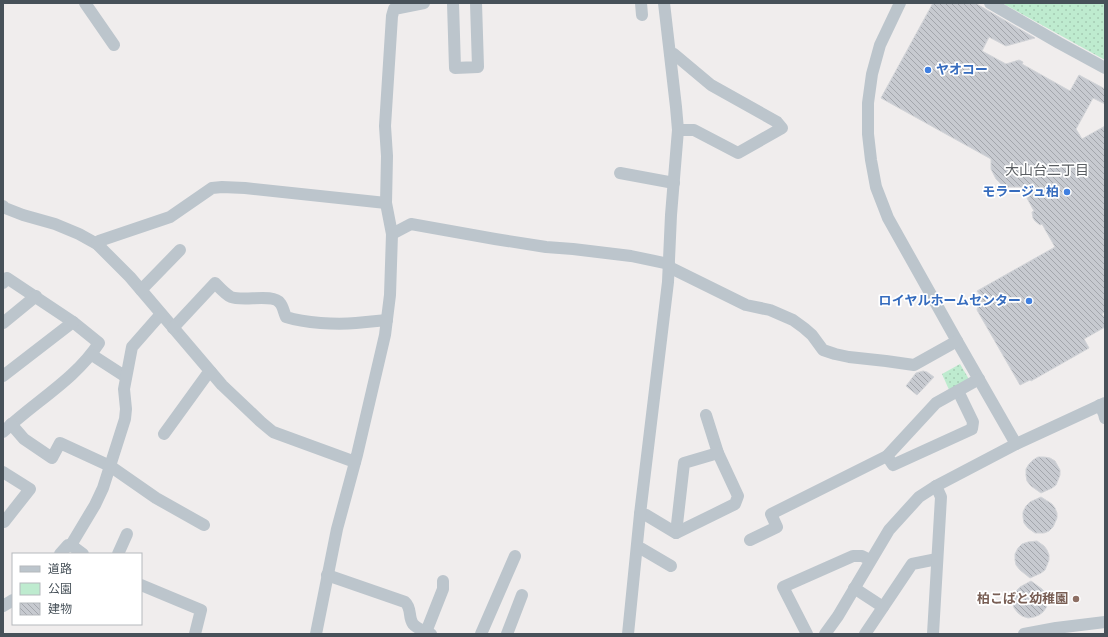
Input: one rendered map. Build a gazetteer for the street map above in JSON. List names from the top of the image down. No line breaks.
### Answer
{"districts":["大山台二丁目"],"places":["ヤオコー","モラージュ柏","ロイヤルホームセンター","柏こばと幼稚園"],"legend":["道路","公園","建物"]}
